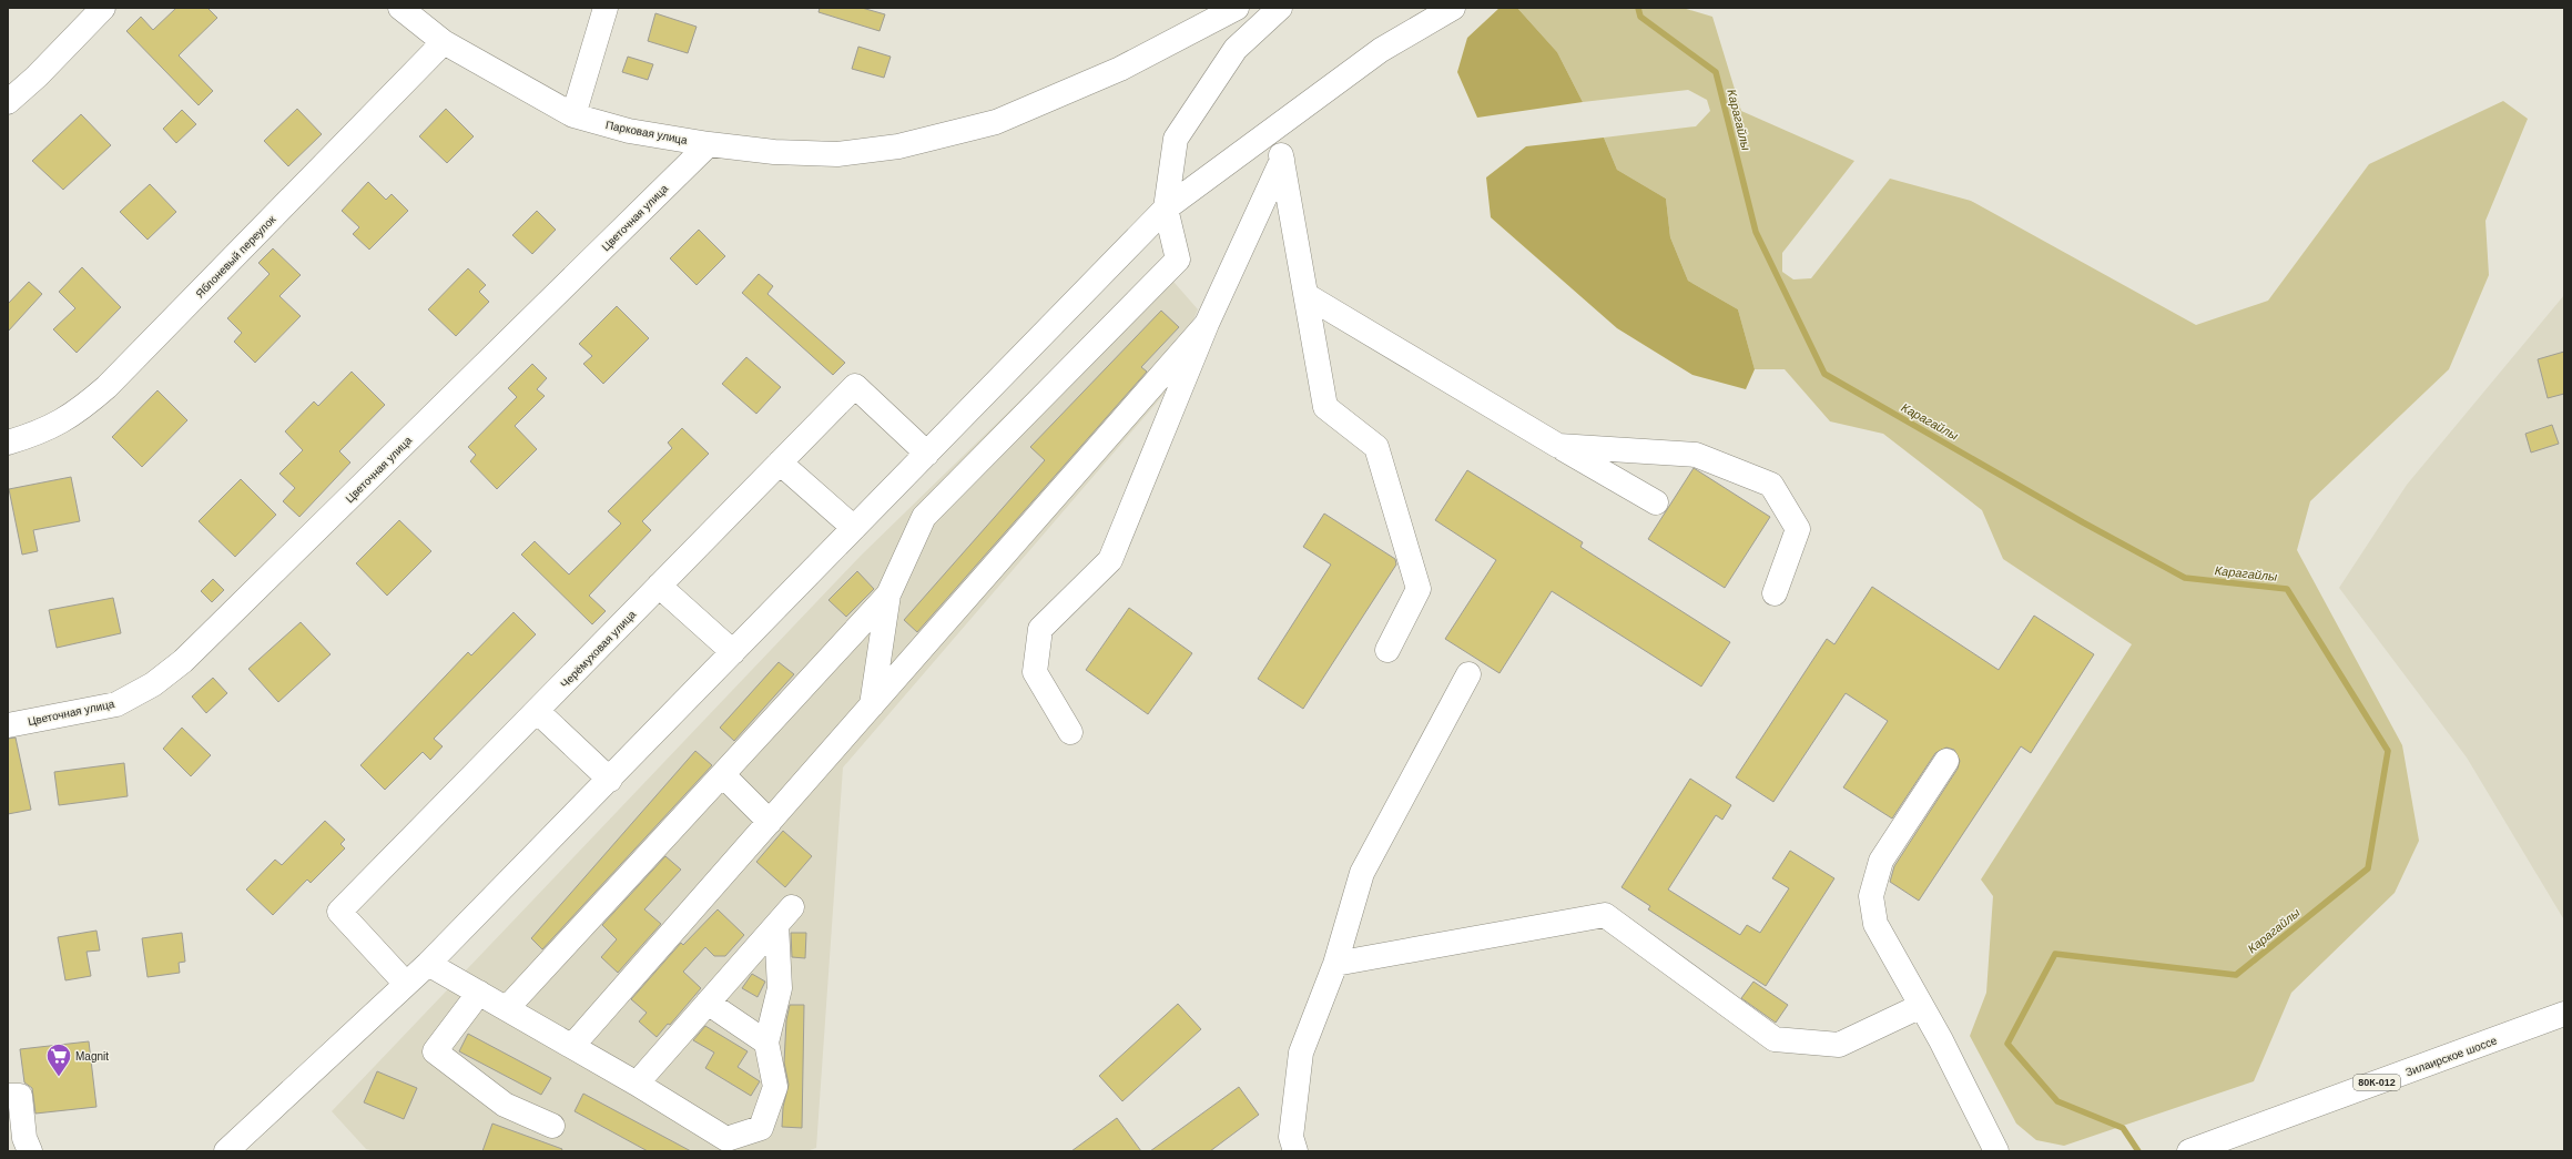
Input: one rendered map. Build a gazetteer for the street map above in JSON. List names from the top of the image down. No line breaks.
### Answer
{"streets":{"street":["Парковая улица","Цветочная улица","Яблоневый переулок","Черёмуховая улица","Зилаирское шоссе","80К-012"]},"crossings":[["Парковая улица","Цветочная улица"],["Парковая улица","Яблоневый переулок"]],"water":["Карагайлы"],"places":{"supermarket":["Magnit"]}}
